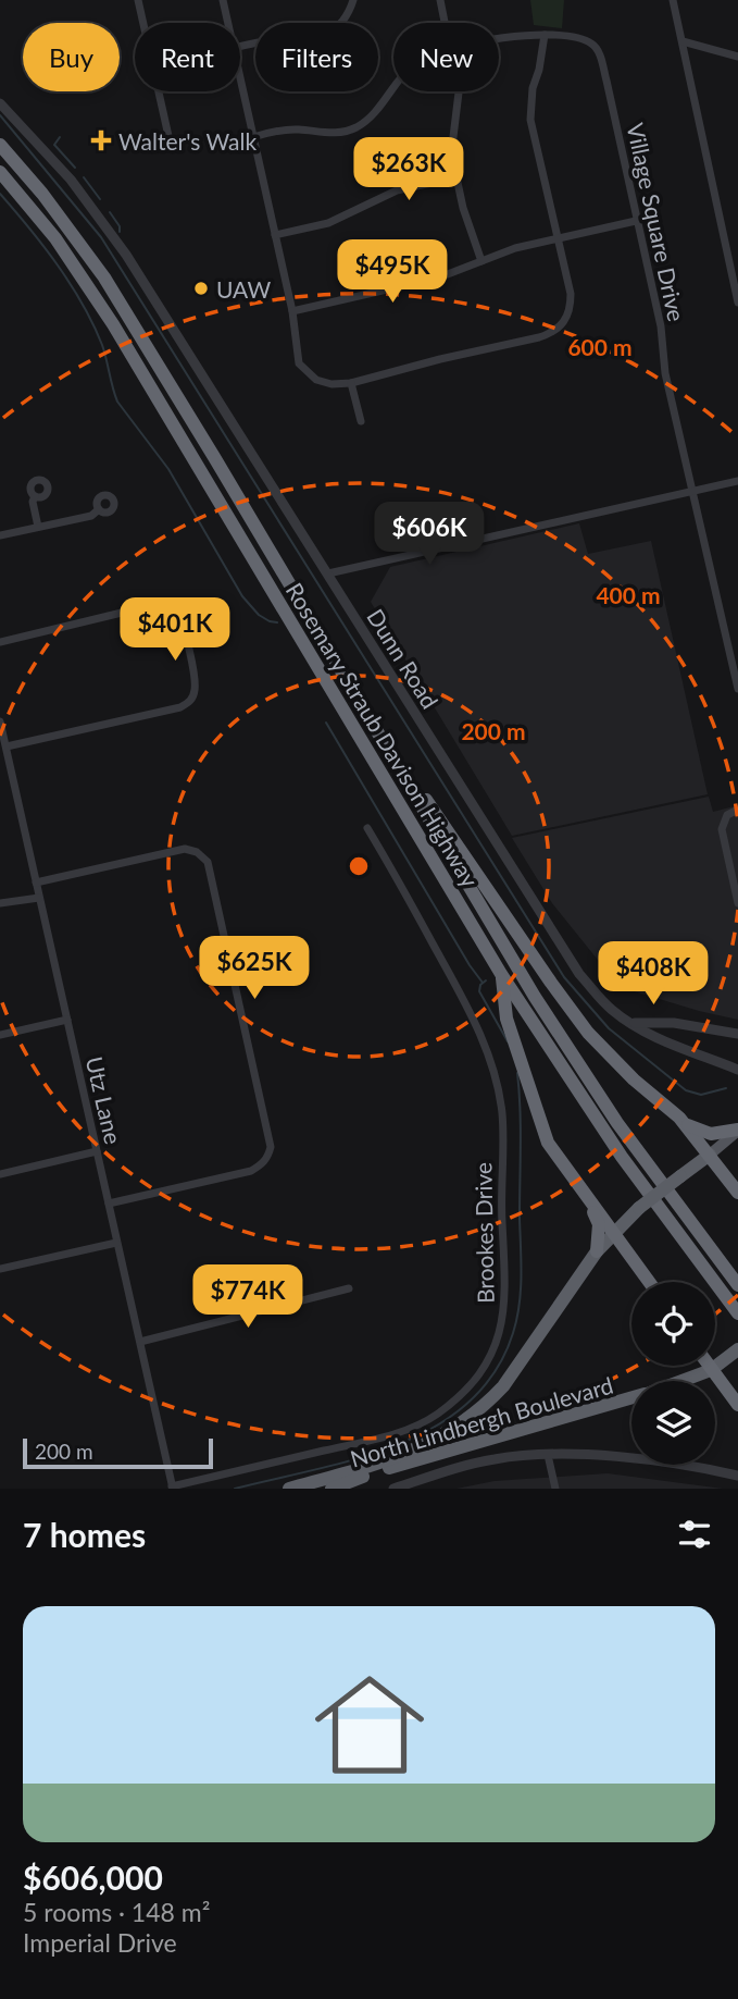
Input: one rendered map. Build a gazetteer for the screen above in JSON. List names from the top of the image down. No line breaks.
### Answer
{"streets":{"highway":["Rosemary Straub Davison Highway","North Lindbergh Boulevard"],"street":["Village Square Drive","Dunn Road","Utz Lane","Brookes Drive"]},"crossings":[["Utz Lane","Brookes Drive"]],"places":{"health":["Walter's Walk"],"other":["UAW"]},"scale_bar":"200 m","page":{"chip":["Buy","Rent","Filters","New"],"price":["$263K","$495K","$606K","$401K","$625K","$408K","$774K"],"scale":"200 m","heading":"7 homes","list":[{"name":"$606,000","note":"5 rooms · 148 m² · Imperial Drive"}]},"rings":["600 m","400 m","200 m"]}
